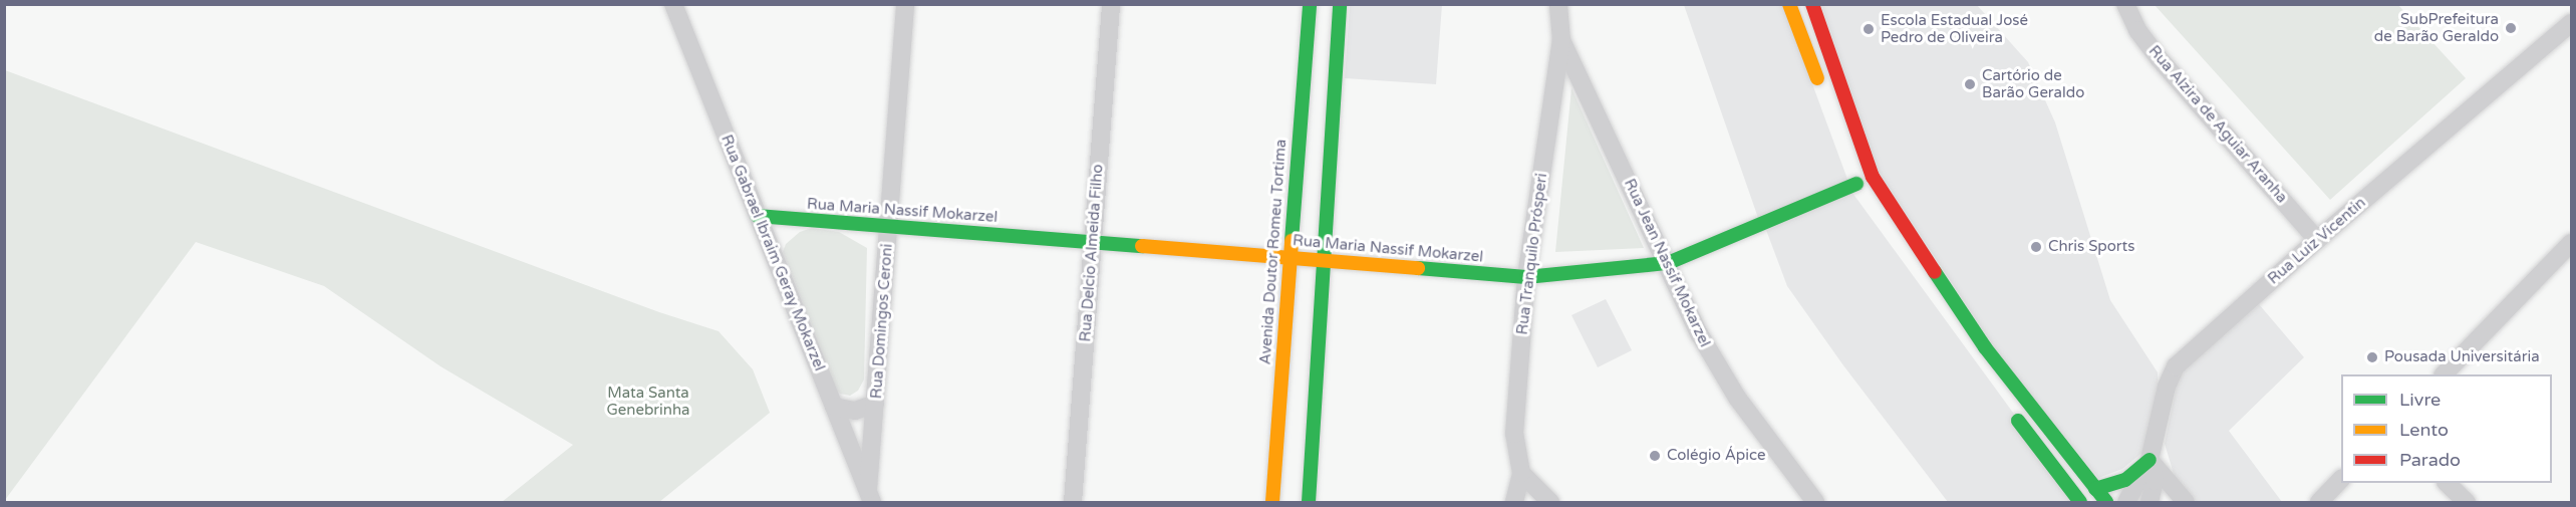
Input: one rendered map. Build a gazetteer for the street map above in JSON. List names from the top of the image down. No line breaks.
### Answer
{"streets":{"main road":["Rua Maria Nassif Mokarzel","Avenida Doutor Romeu Tortima"],"street":["Rua Alzira de Aguiar Aranha","Rua Luiz Vicentin","Rua Gabrael Ibraim Geray Mokarzel","Rua Delcio Almeida Filho","Rua Tranquilo Prósperi","Rua Jean Nassif Mokarzel","Rua Domingos Ceroni"]},"crossings":[["Rua Alzira de Aguiar Aranha","Rua Luiz Vicentin"],["Rua Maria Nassif Mokarzel","Avenida Doutor Romeu Tortima"],["Rua Maria Nassif Mokarzel","Rua Gabrael Ibraim Geray Mokarzel"],["Rua Maria Nassif Mokarzel","Rua Delcio Almeida Filho"],["Rua Maria Nassif Mokarzel","Rua Tranquilo Prósperi"],["Rua Maria Nassif Mokarzel","Rua Jean Nassif Mokarzel"],["Rua Maria Nassif Mokarzel","Rua Domingos Ceroni"],["Rua Gabrael Ibraim Geray Mokarzel","Rua Domingos Ceroni"],["Rua Tranquilo Prósperi","Rua Jean Nassif Mokarzel"]],"parks":["Mata Santa Genebrinha"],"places":["SubPrefeitura de Barão Geraldo","Escola Estadual José Pedro de Oliveira","Cartório de Barão Geraldo","Chris Sports","Pousada Universitária","Colégio Ápice"],"legend":["Livre","Lento","Parado"]}
